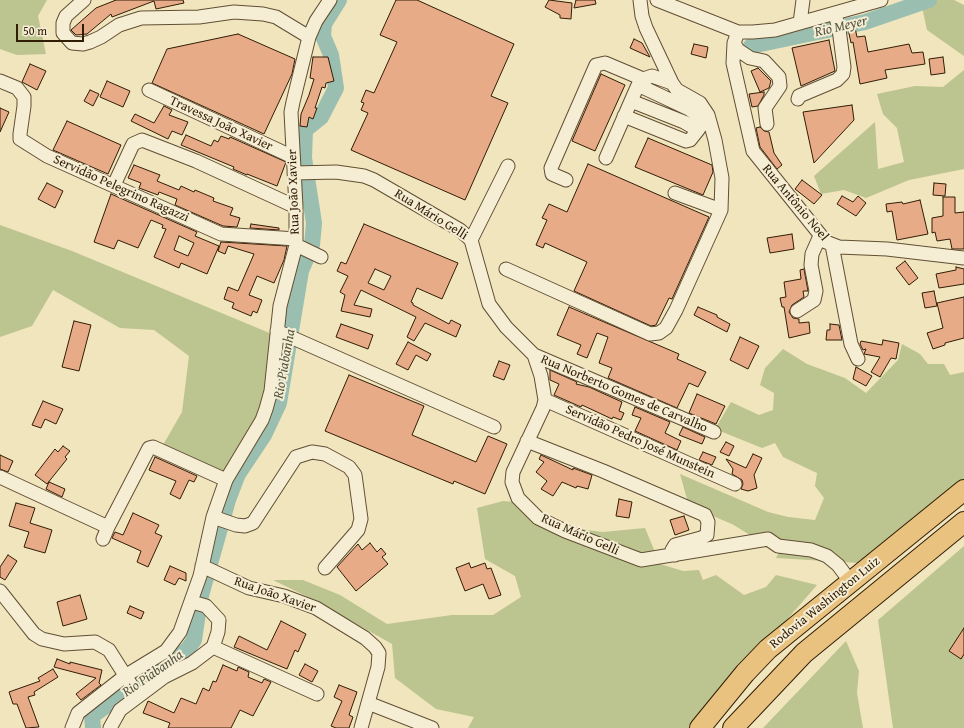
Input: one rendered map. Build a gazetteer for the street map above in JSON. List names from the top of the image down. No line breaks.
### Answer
{"streets":{"highway":["Rodovia Washington Luiz"],"street":["Travessa João Xavier","Servidão Pelegrino Ragazzi","Rua João Xavier","Rua Antônio Noel","Rua Mário Gelli","Rua Norberto Gomes de Carvalho","Servidão Pedro José Munstein"]},"crossings":[["Travessa João Xavier","Rua João Xavier"],["Servidão Pelegrino Ragazzi","Rua João Xavier"],["Rua João Xavier","Rua Mário Gelli"],["Rua Mário Gelli","Rua Norberto Gomes de Carvalho"],["Rua Mário Gelli","Servidão Pedro José Munstein"],["Rua Mário Gelli","Rodovia Washington Luiz"]],"water":["Rio Meyer","Rio Piabanha"],"scale_bar":"50 m"}
